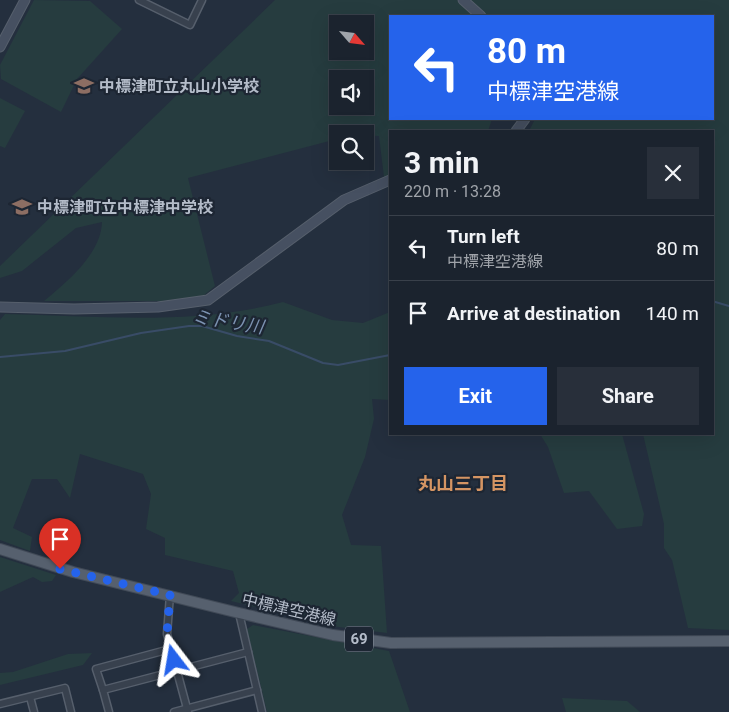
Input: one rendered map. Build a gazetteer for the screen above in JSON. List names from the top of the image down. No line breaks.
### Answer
{"streets":{"main road":["中標津空港線","69"]},"districts":["丸山三丁目"],"water":["ミドリ川"],"places":{"school or university":["中標津町立丸山小学校","中標津町立中標津中学校"]},"north":"bottom right","page":{"turn":["80 m","中標津空港線"],"heading":["3 min","220 m · 13:28"],"list":[{"name":"Turn left","note":"中標津空港線","value":"80 m"},{"name":"Arrive at destination","value":"140 m"}],"buttons":["Exit","Share"]}}
